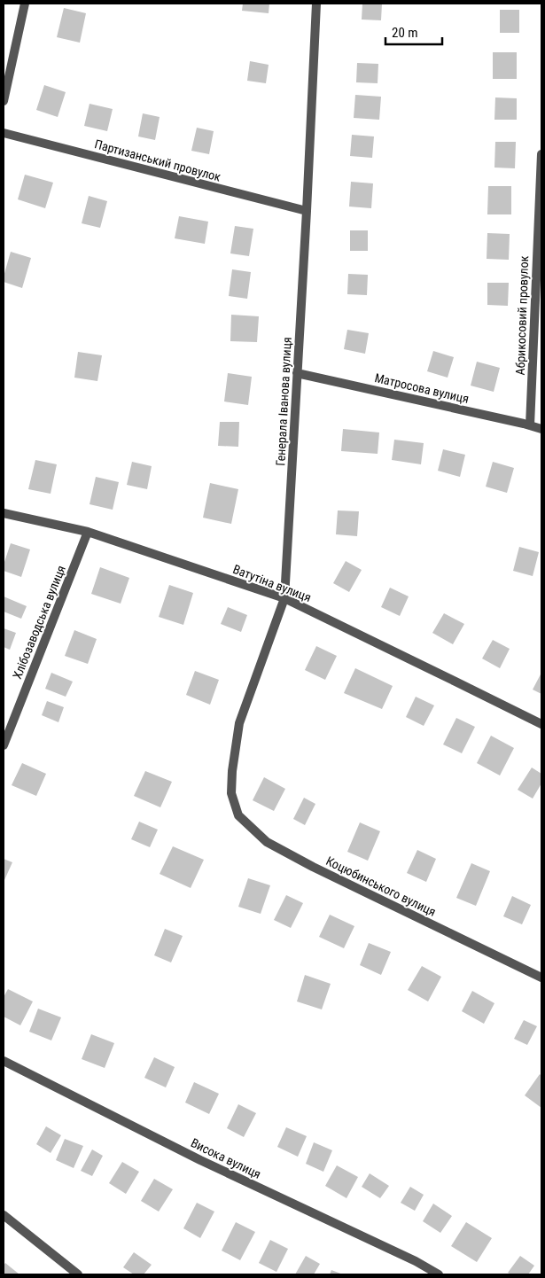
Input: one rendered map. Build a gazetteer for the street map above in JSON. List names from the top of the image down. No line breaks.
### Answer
{"streets":{"street":["Партизанський провулок","Абрикосовий провулок","Матросова вулиця","Генерала Іванова вулиця","Ватутіна вулиця","Хлібозаводська вулиця","Коцюбинського вулиця","Висока вулиця"]},"crossings":[["Партизанський провулок","Генерала Іванова вулиця"],["Абрикосовий провулок","Матросова вулиця"],["Матросова вулиця","Генерала Іванова вулиця"],["Генерала Іванова вулиця","Ватутіна вулиця"],["Генерала Іванова вулиця","Коцюбинського вулиця"],["Ватутіна вулиця","Хлібозаводська вулиця"]],"scale_bar":"20 m"}
